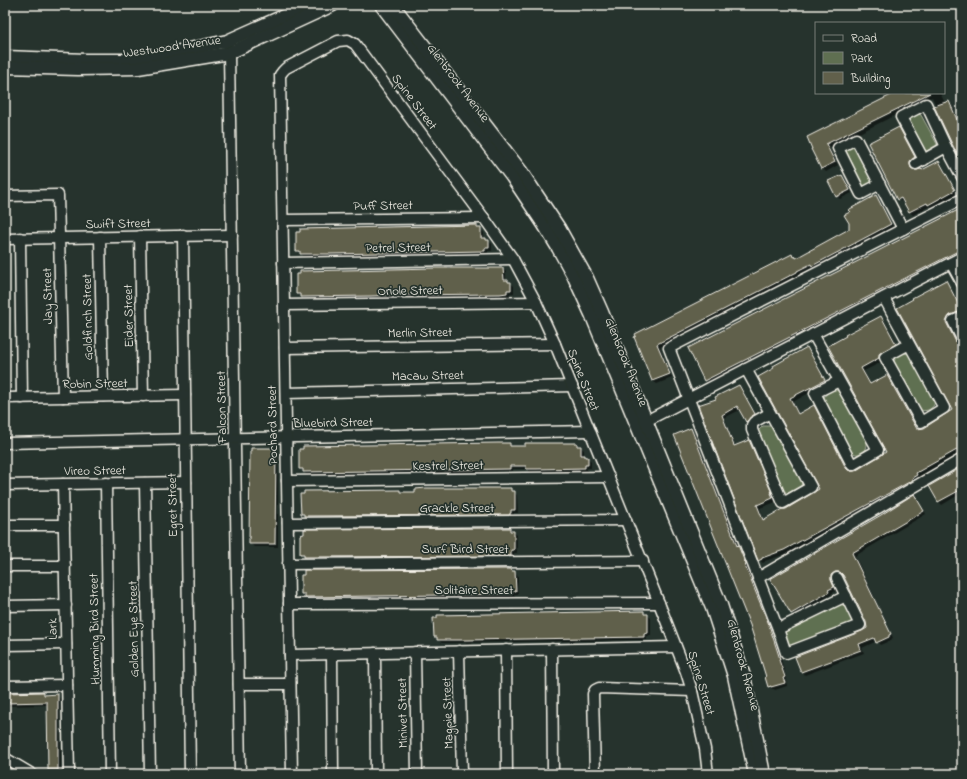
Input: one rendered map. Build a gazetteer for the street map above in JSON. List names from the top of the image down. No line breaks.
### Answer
{"streets":{"street":["Westwood Avenue","Glenbrook Avenue","Spine Street","Puff Street","Swift Street","Petrel Street","Oriole Street","Jay Street","Eider Street","Goldfinch Street","Merlin Street","Macaw Street","Robin Street","Falcon Street","Bluebird Street","Pochard Street","Kestrel Street","Vireo Street","Egret Street","Grackle Street","Surf Bird Street","Solitaire Street","Lark","Humming Bird Street","Golden Eye Street","Minivet Street","Magpie Street"]},"crossings":[["Westwood Avenue","Falcon Street"],["Spine Street","Puff Street"],["Spine Street","Petrel Street"],["Spine Street","Oriole Street"],["Spine Street","Merlin Street"],["Spine Street","Macaw Street"],["Spine Street","Bluebird Street"],["Spine Street","Pochard Street"],["Spine Street","Kestrel Street"],["Spine Street","Grackle Street"],["Spine Street","Surf Bird Street"],["Spine Street","Solitaire Street"],["Puff Street","Pochard Street"],["Swift Street","Jay Street"],["Swift Street","Eider Street"],["Swift Street","Goldfinch Street"],["Swift Street","Falcon Street"],["Swift Street","Egret Street"],["Petrel Street","Pochard Street"],["Oriole Street","Pochard Street"],["Jay Street","Robin Street"],["Eider Street","Robin Street"],["Goldfinch Street","Robin Street"],["Merlin Street","Pochard Street"],["Macaw Street","Pochard Street"],["Robin Street","Egret Street"],["Falcon Street","Bluebird Street"],["Bluebird Street","Pochard Street"],["Bluebird Street","Egret Street"],["Pochard Street","Kestrel Street"],["Pochard Street","Grackle Street"],["Pochard Street","Surf Bird Street"],["Pochard Street","Solitaire Street"],["Vireo Street","Egret Street"],["Vireo Street","Lark"],["Vireo Street","Humming Bird Street"],["Vireo Street","Golden Eye Street"]],"legend":["Road","Park","Building"]}
